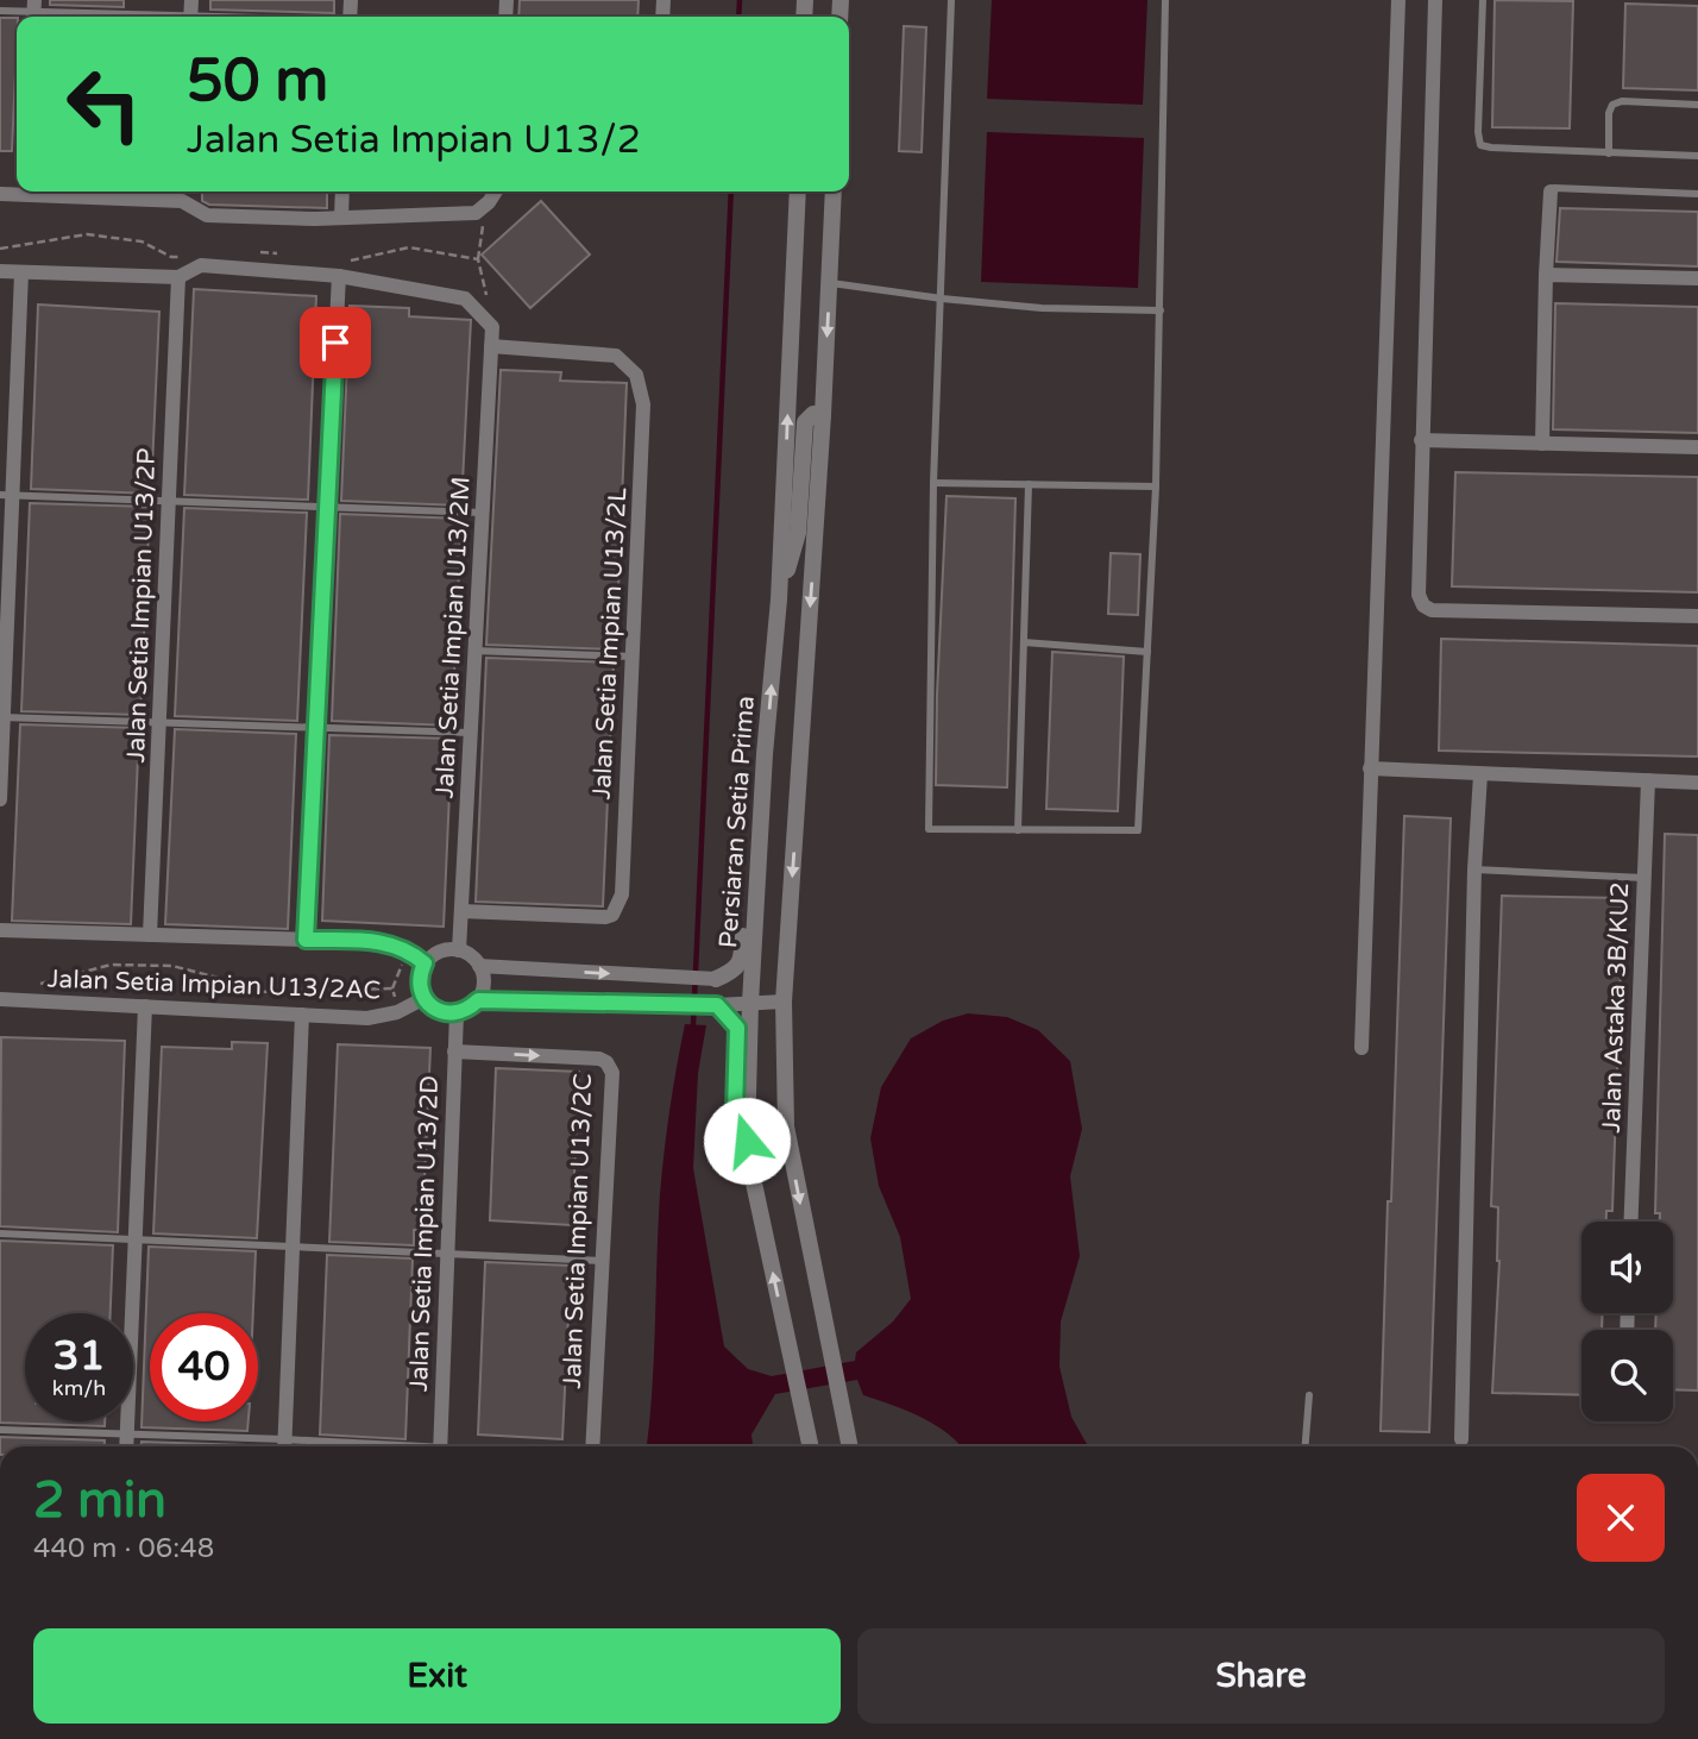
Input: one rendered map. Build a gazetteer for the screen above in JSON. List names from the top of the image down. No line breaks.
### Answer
{"streets":{"street":["Jalan Setia Impian U13/2P","Jalan Setia Impian U13/2M","Jalan Setia Impian U13/2L","Persiaran Setia Prima","Jalan Setia Impian U13/2AC","Jalan Astaka 3B/KU2","Jalan Setia Impian U13/2C","Jalan Setia Impian U13/2D"]},"crossings":[["Jalan Setia Impian U13/2M","Jalan Setia Impian U13/2L"],["Jalan Setia Impian U13/2M","Jalan Setia Impian U13/2AC"],["Jalan Setia Impian U13/2M","Jalan Setia Impian U13/2D"],["Jalan Setia Impian U13/2AC","Jalan Setia Impian U13/2D"],["Jalan Setia Impian U13/2C","Jalan Setia Impian U13/2D"]],"page":{"turn":["50 m","Jalan Setia Impian U13/2"],"speed":"31 km/h","limit":"40","heading":["2 min","440 m · 06:48"],"buttons":["Exit","Share"]}}
